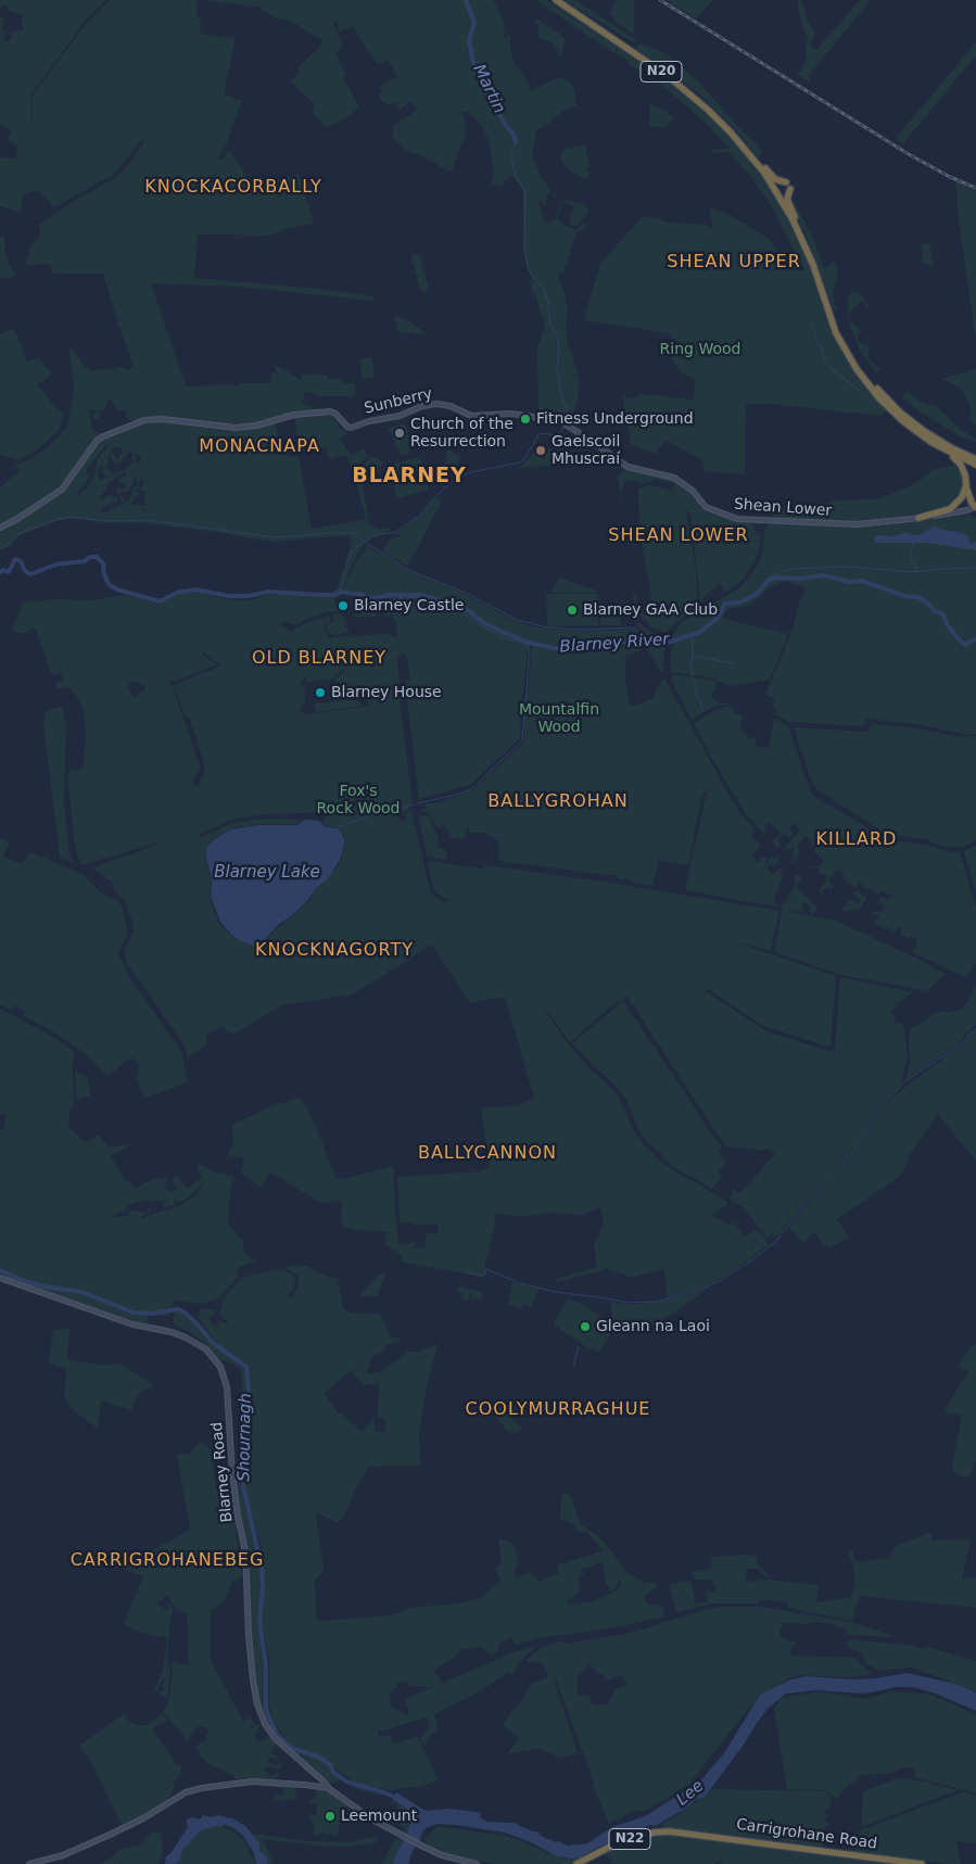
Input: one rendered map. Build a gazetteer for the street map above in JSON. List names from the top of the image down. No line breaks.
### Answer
{"streets":{"highway":["N20","Carrigrohane Road","N22"],"main road":["Sunberry","Shean Lower","Blarney Road"]},"crossings":[["Sunberry","Shean Lower"]],"districts":["KNOCKACORBALLY","SHEAN UPPER","MONACNAPA","BLARNEY","SHEAN LOWER","OLD BLARNEY","BALLYGROHAN","KILLARD","KNOCKNAGORTY","BALLYCANNON","COOLYMURRAGHUE","CARRIGROHANEBEG"],"water":["Martin","Blarney River","Blarney Lake","Shournagh","Lee"],"parks":["Ring Wood","Mountalfin Wood","Fox's Rock Wood"],"places":["Fitness Underground","Church of the Resurrection","Gaelscoil Mhuscraí","Blarney Castle","Blarney GAA Club","Blarney House","Gleann na Laoi","Leemount"]}
